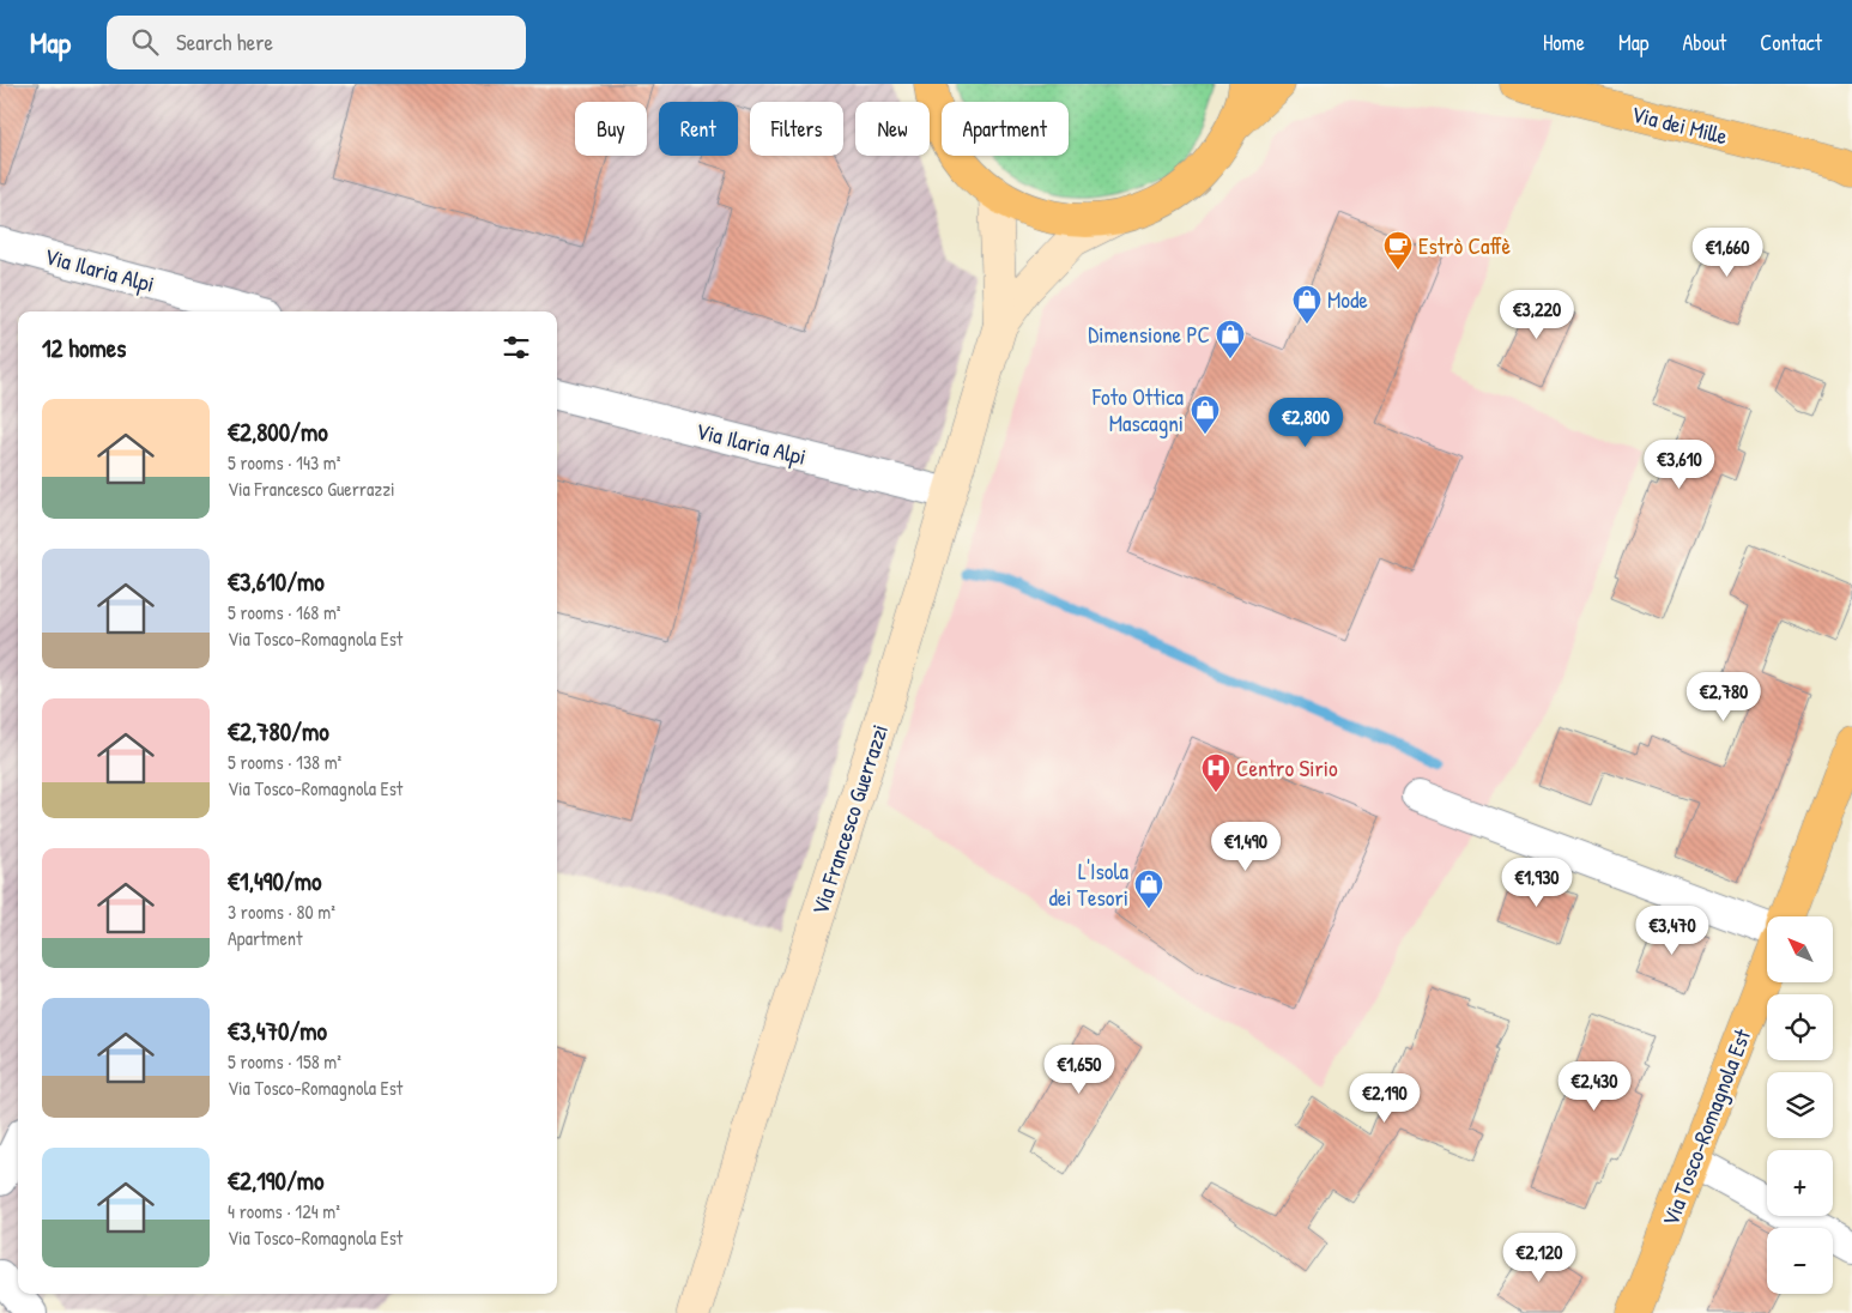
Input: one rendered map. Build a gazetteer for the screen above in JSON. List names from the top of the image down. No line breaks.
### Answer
{"streets":{"main road":["Via dei Mille","Via Francesco Guerrazzi","Via Tosco-Romagnola Est"],"street":["Via Ilaria Alpi"]},"crossings":[["Via Ilaria Alpi","Via Francesco Guerrazzi"]],"places":{"cafe":["Estrò Caffè"],"shop":["Mode","Dimensione PC","Foto Ottica Mascagni","L'Isola dei Tesori"],"hospital":["Centro Sirio"]},"north":"top left","page":{"header":"Map","search":"Search here","nav":["Home","Map","About","Contact"],"chip":["Buy","Rent","Filters","New","Apartment"],"price":["€1,660","€3,220","€2,800","€3,610","€2,780","€1,490","€1,930","€3,470","€1,650","€2,430","€2,190","€2,120"],"heading":"12 homes","list":[{"name":"€2,800/mo","note":"5 rooms · 143 m² · Via Francesco Guerrazzi"},{"name":"€3,610/mo","note":"5 rooms · 168 m² · Via Tosco-Romagnola Est"},{"name":"€2,780/mo","note":"5 rooms · 138 m² · Via Tosco-Romagnola Est"},{"name":"€1,490/mo","note":"3 rooms · 80 m² · Apartment"},{"name":"€3,470/mo","note":"5 rooms · 158 m² · Via Tosco-Romagnola Est"},{"name":"€2,190/mo","note":"4 rooms · 124 m² · Via Tosco-Romagnola Est"}],"map_buttons":["+","−"]}}
